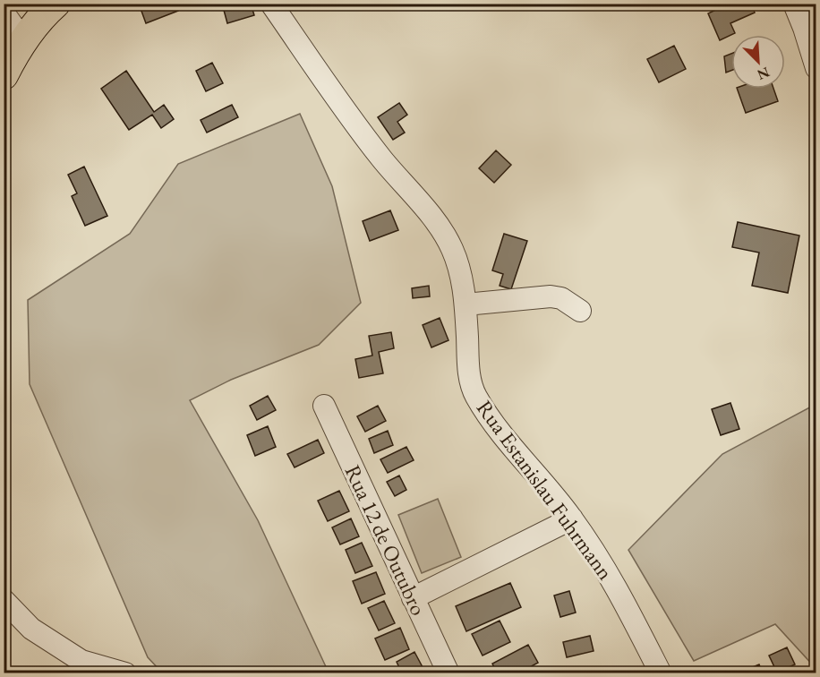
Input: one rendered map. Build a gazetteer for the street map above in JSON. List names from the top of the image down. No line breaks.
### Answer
{"streets":{"street":["Rua Estanislau Fuhrmann","Rua 12 de Outubro"]},"north":"bottom right"}
